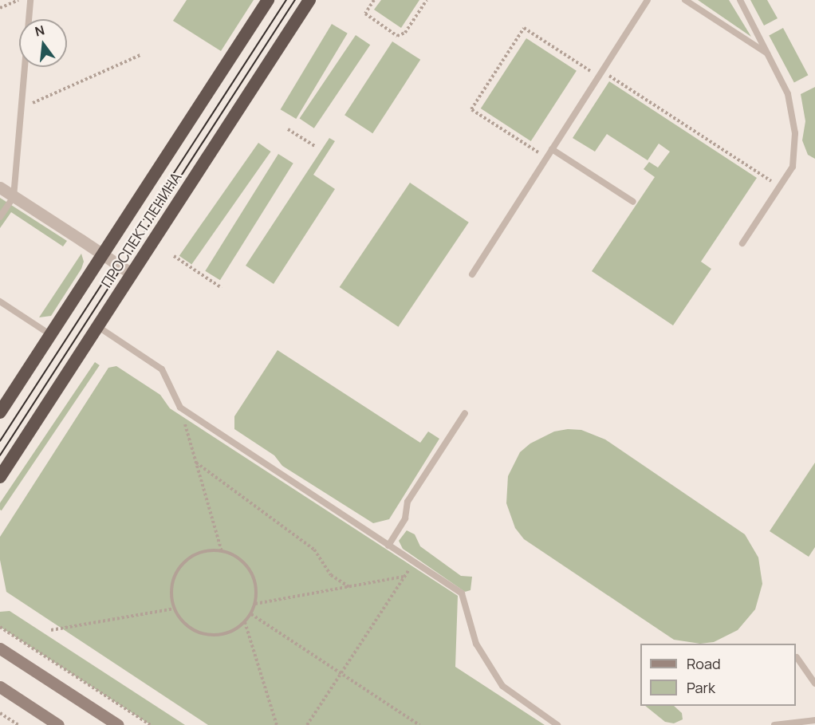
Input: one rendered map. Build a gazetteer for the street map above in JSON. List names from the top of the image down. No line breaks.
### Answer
{"streets":{"highway":["ПРОСПЕКТ ЛЕНИНА"]},"legend":["Road","Park"],"north":"top"}
